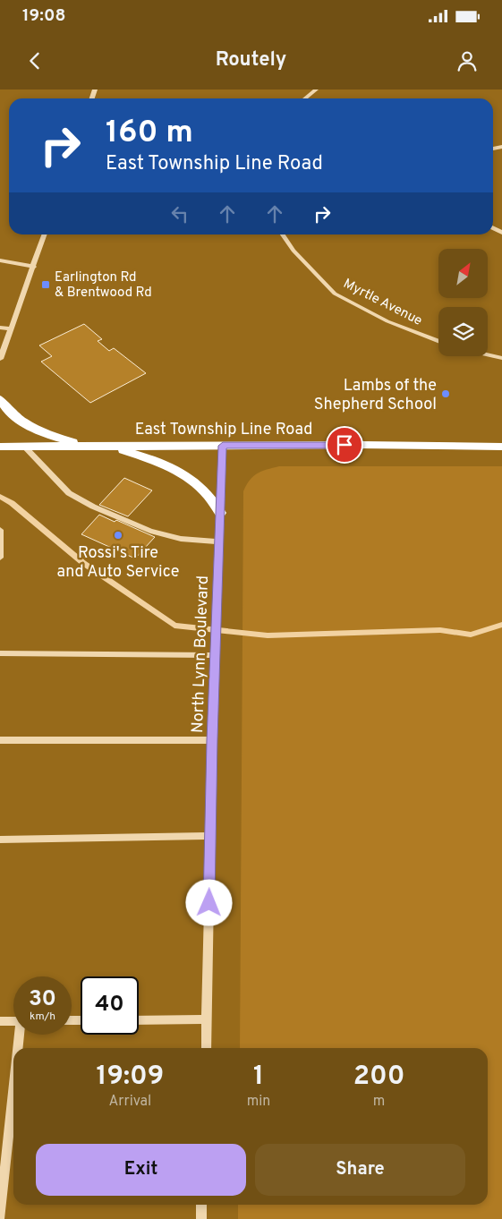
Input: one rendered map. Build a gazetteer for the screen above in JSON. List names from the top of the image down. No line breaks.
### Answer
{"streets":{"highway":["East Township Line Road"],"street":["Myrtle Avenue","North Lynn Boulevard"]},"crossings":[["East Township Line Road","North Lynn Boulevard"]],"places":{"transit":["Earlington Rd & Brentwood Rd"],"other":["Lambs of the Shepherd School","Rossi's Tire and Auto Service"]},"north":"top right","page":{"status":"19:08","header":"Routely","turn":["160 m","East Township Line Road"],"speed":"30 km/h","limit":"40","eta":["19:09","Arrival","1","min","200","m"],"buttons":["Exit","Share"]}}
